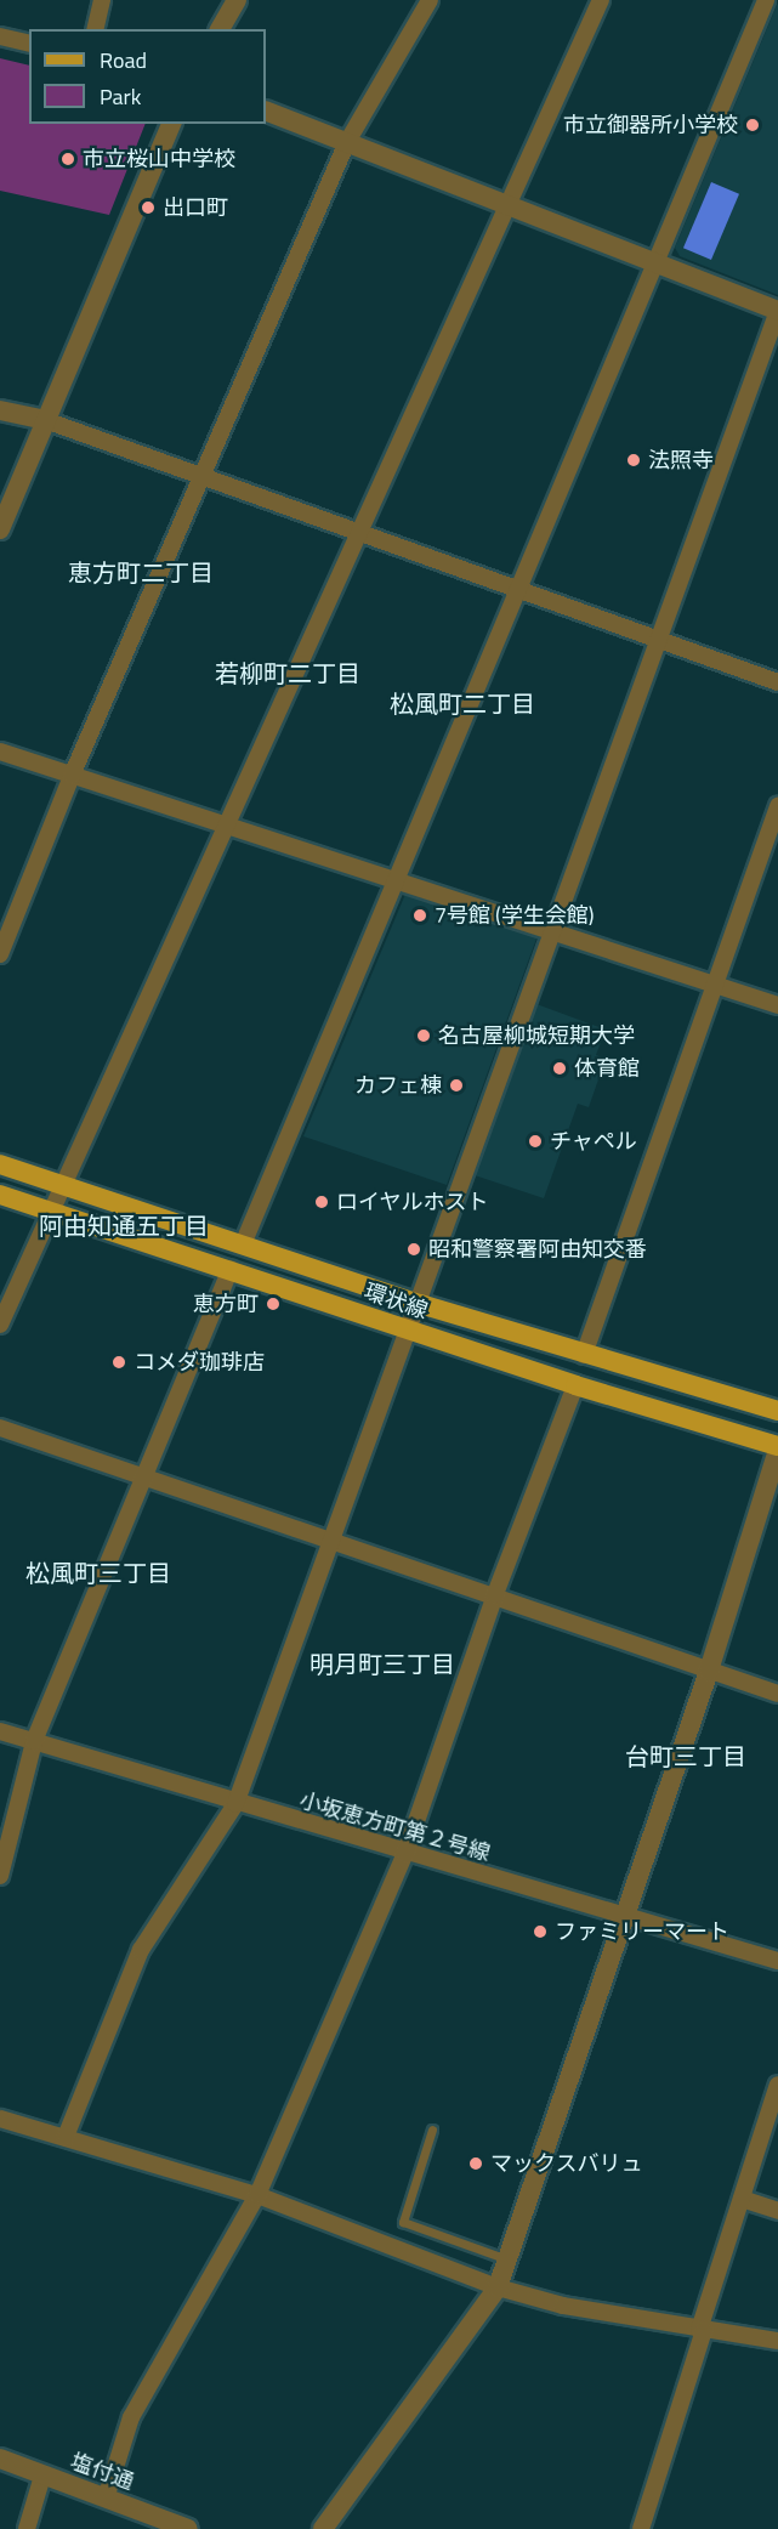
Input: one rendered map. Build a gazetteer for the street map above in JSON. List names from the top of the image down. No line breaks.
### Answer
{"streets":{"main road":["環状線"],"street":["小坂恵方町第２号線","塩付通"]},"districts":["恵方町二丁目","若柳町二丁目","松風町二丁目","阿由知通五丁目","松風町三丁目","明月町三丁目","台町三丁目"],"places":["市立御器所小学校","市立桜山中学校","出口町","法照寺","7号館 (学生会館)","名古屋柳城短期大学","体育館","カフェ棟","チャペル","ロイヤルホスト","昭和警察署阿由知交番","恵方町","コメダ珈琲店","ファミリーマート","マックスバリュ"],"legend":["Road","Park"]}
